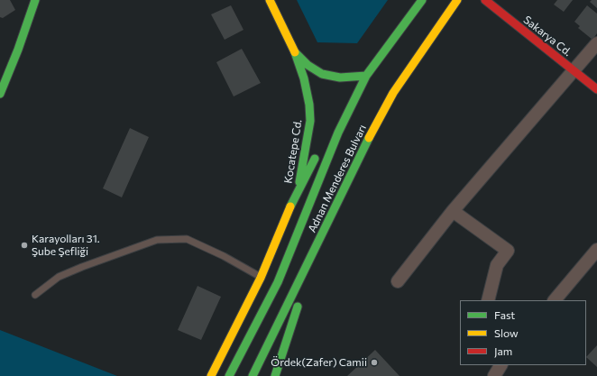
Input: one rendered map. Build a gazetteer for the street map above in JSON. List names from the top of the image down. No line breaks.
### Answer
{"streets":{"main road":["Sakarya Cd.","Kocatepe Cd.","Adnan Menderes Bulvarı"]},"crossings":[["Kocatepe Cd.","Adnan Menderes Bulvarı"]],"places":["Karayolları 31. Şube Şefliği","Ördek(Zafer) Camii"],"legend":["Fast","Slow","Jam"]}
